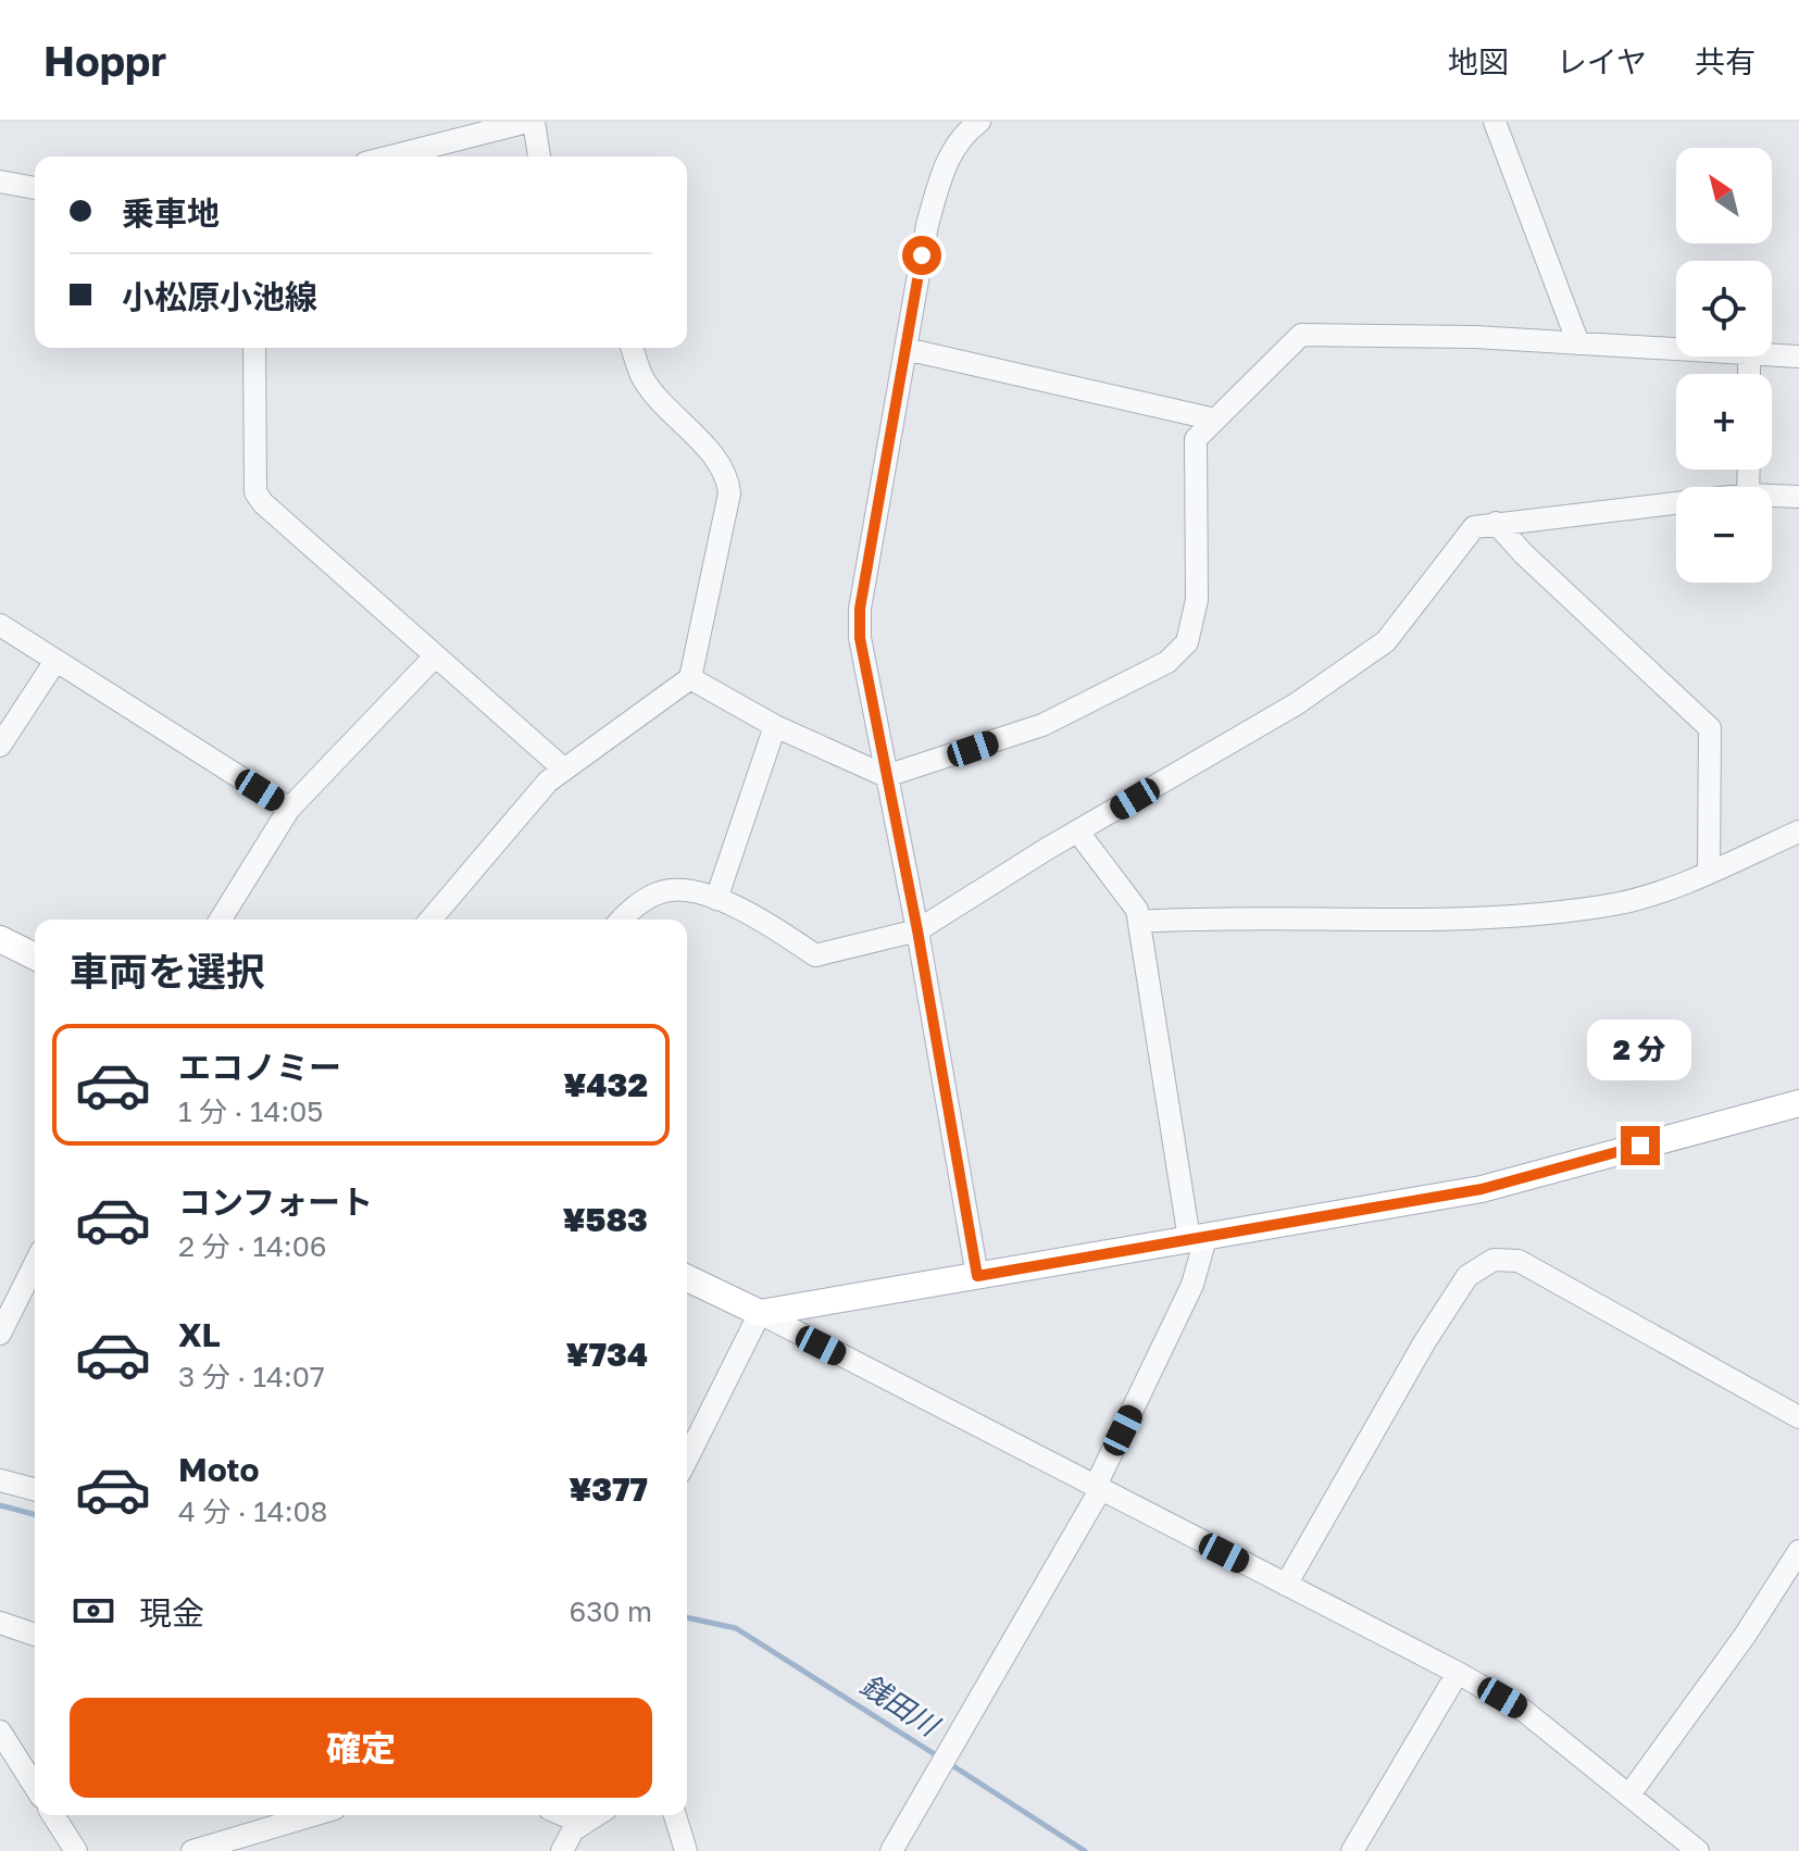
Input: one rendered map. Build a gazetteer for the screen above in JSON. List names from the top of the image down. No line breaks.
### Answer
{"water":["銭田川"],"north":"top left","page":{"header":"Hoppr","nav":["地図","レイヤ","共有"],"map_buttons":["+","−"],"banner":["乗車地","小松原小池線"],"heading":"車両を選択","bubble":"2 分","list":[{"name":"エコノミー","note":"1 分 · 14:05","value":"¥432"},{"name":"コンフォート","note":"2 分 · 14:06","value":"¥583"},{"name":"XL","note":"3 分 · 14:07","value":"¥734"},{"name":"Moto","note":"4 分 · 14:08","value":"¥377"}],"pay":["現金","630 m"],"buttons":"確定"}}
